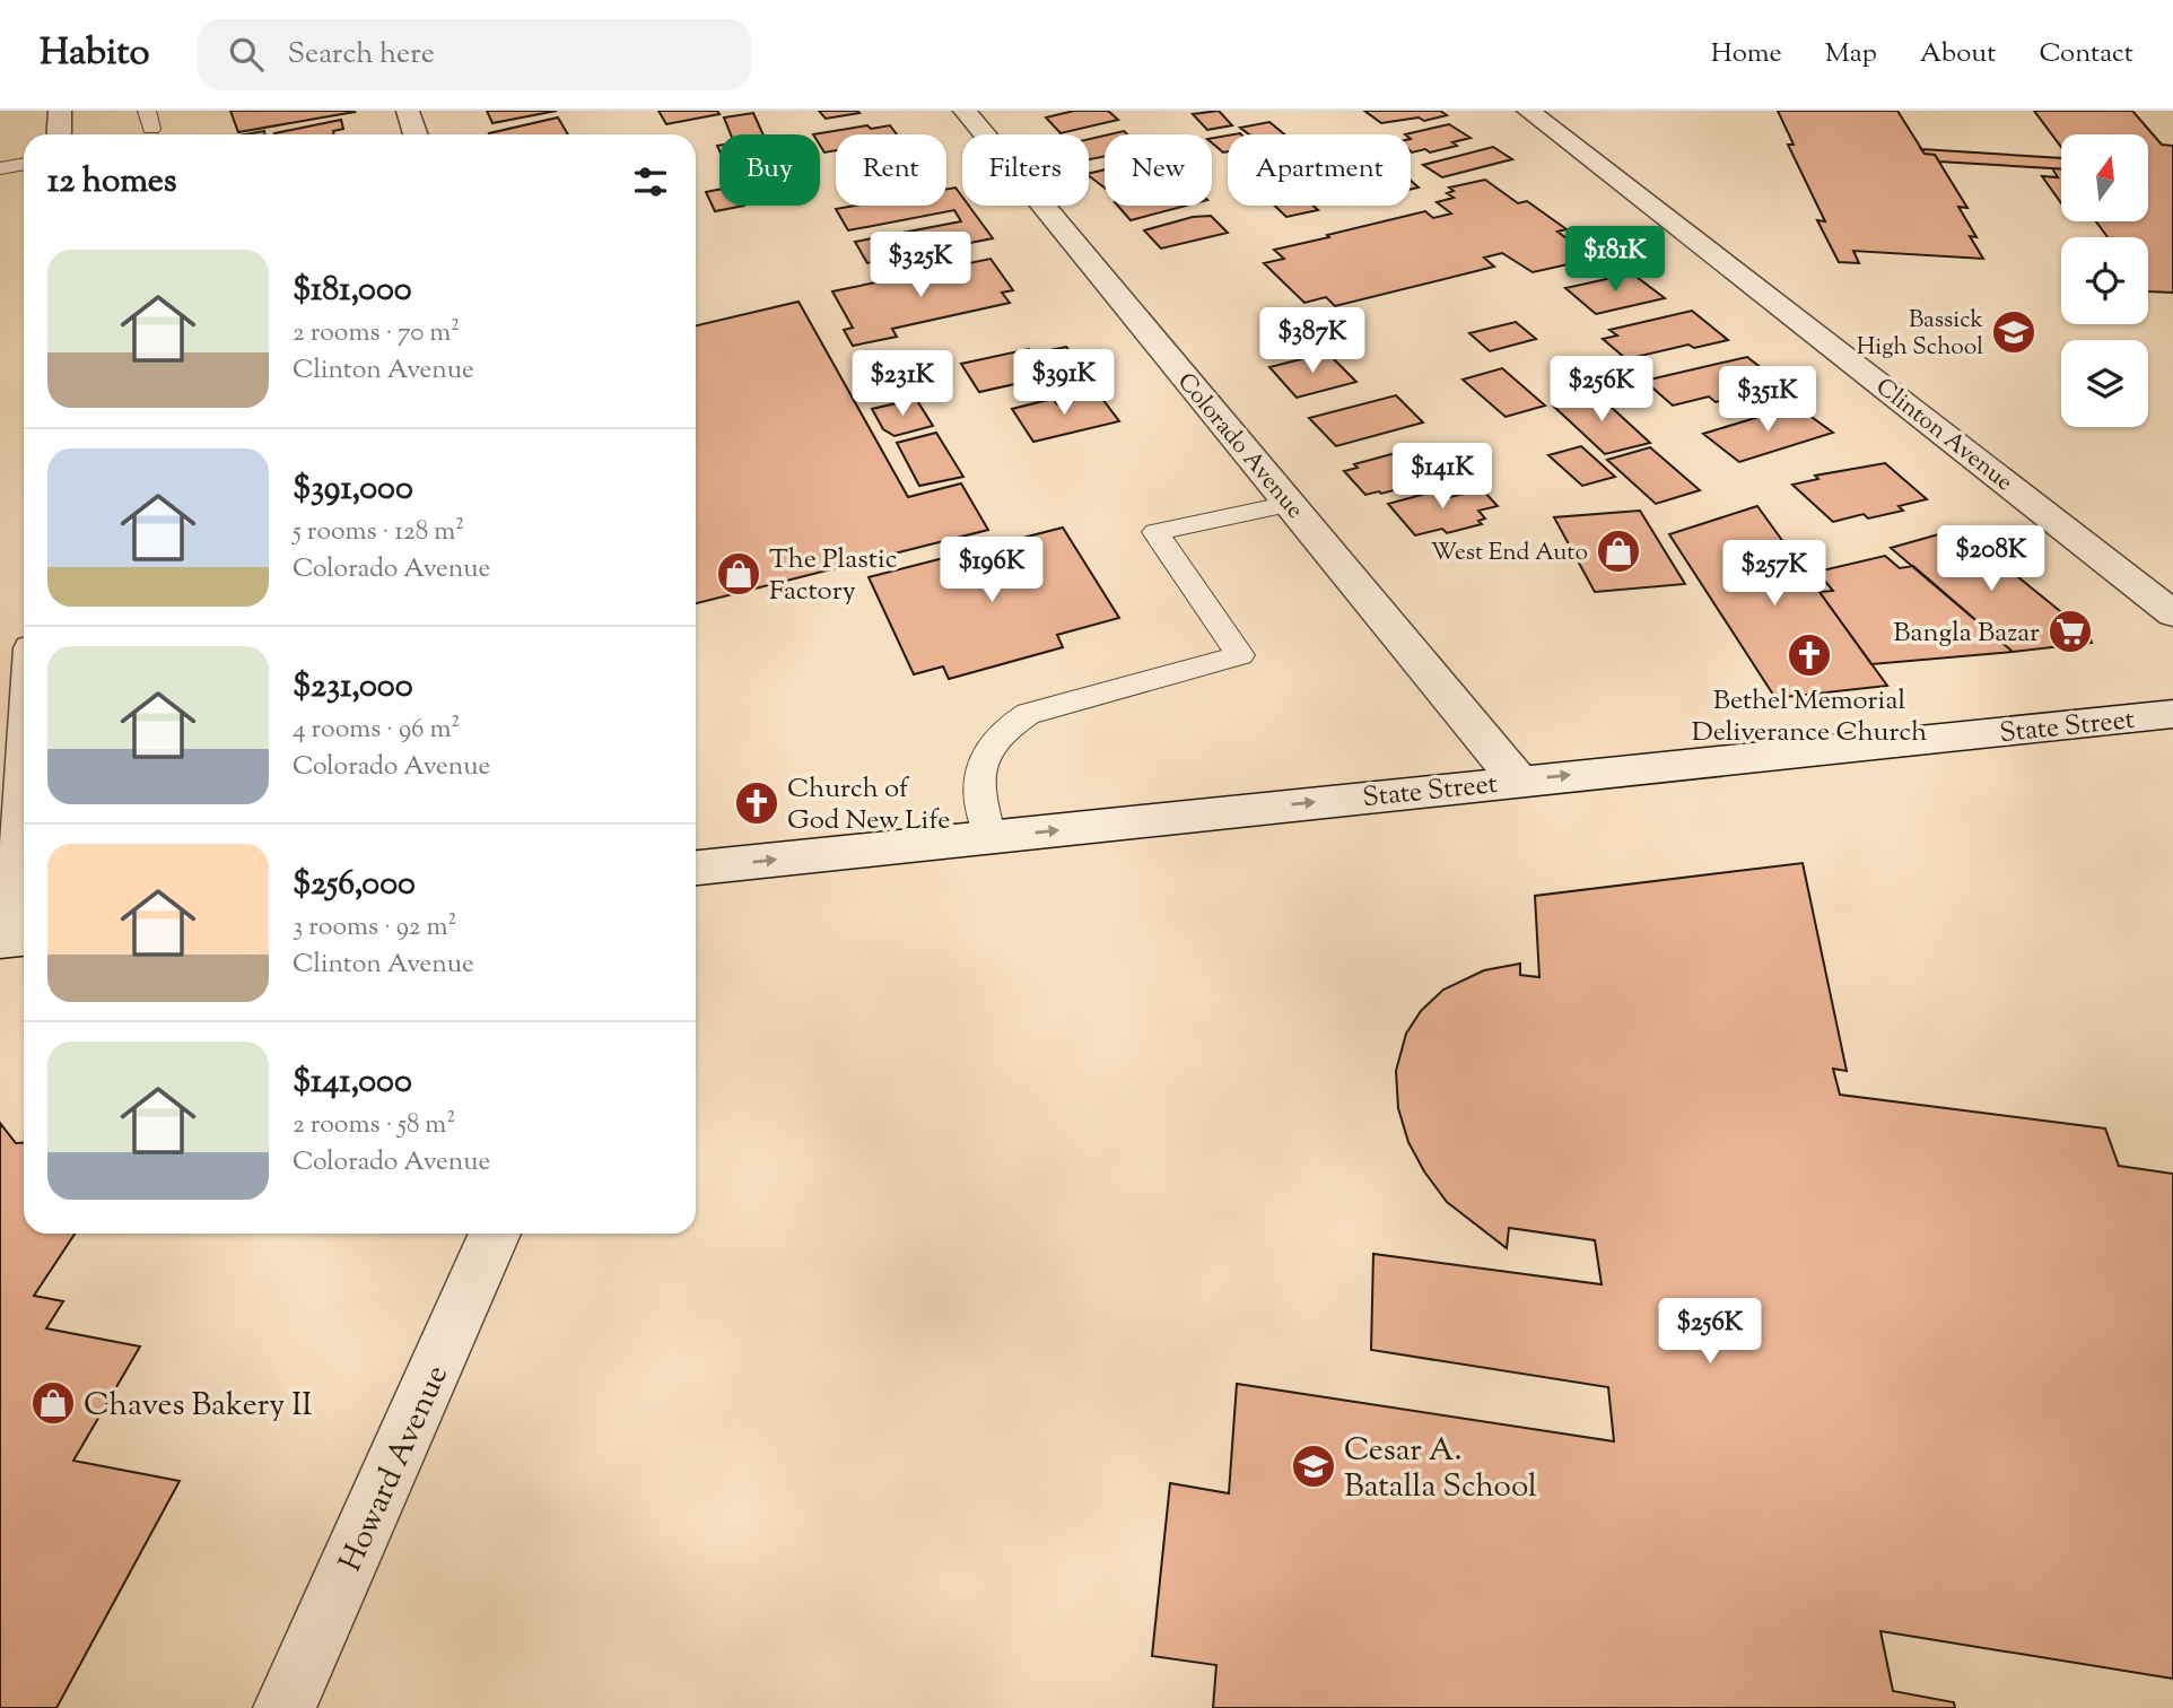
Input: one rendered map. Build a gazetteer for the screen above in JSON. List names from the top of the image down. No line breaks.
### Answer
{"streets":{"street":["Clinton Avenue","Colorado Avenue","State Street","Howard Avenue"]},"crossings":[["Colorado Avenue","State Street"]],"one_way":["State Street"],"places":{"school or university":["Bassick High School","Cesar A. Batalla School"],"shop":["West End Auto","The Plastic Factory","Chaves Bakery II"],"supermarket":["Bangla Bazar"],"church":["Bethel Memorial Deliverance Church","Church of God New Life"]},"north":"top","page":{"header":"Habito","search":"Search here","nav":["Home","Map","About","Contact"],"chip":["Buy","Rent","Filters","New","Apartment"],"heading":"12 homes","price":["$181K","$325K","$387K","$391K","$231K","$256K","$351K","$141K","$208K","$196K","$257K","$256K"],"list":[{"name":"$181,000","note":"2 rooms · 70 m² · Clinton Avenue"},{"name":"$391,000","note":"5 rooms · 128 m² · Colorado Avenue"},{"name":"$231,000","note":"4 rooms · 96 m² · Colorado Avenue"},{"name":"$256,000","note":"3 rooms · 92 m² · Clinton Avenue"},{"name":"$141,000","note":"2 rooms · 58 m² · Colorado Avenue"}]}}
